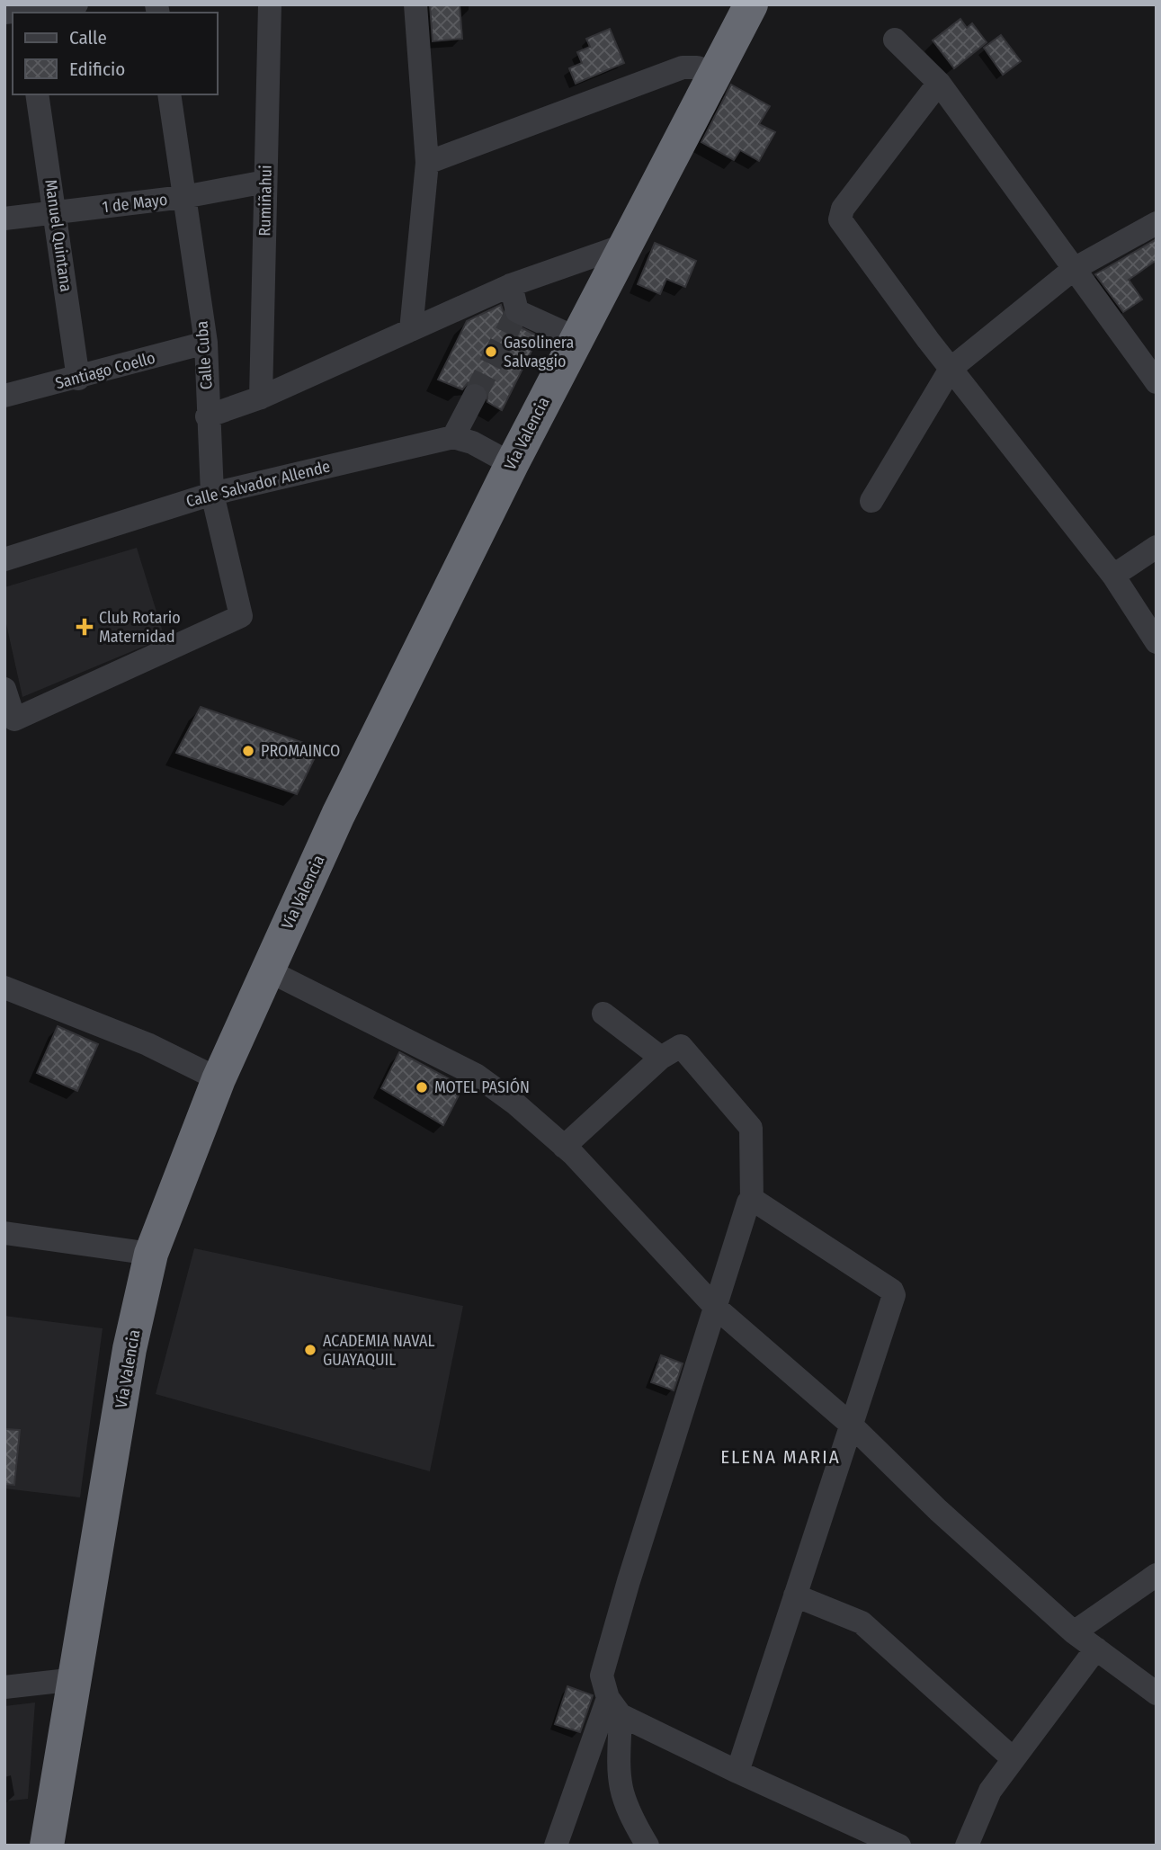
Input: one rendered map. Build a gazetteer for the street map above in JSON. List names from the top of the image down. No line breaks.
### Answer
{"streets":{"highway":["Vía Valencia"],"street":["Rumiñahui","1 de Mayo","Manuel Quintana","Calle Cuba","Santiago Coello","Calle Salvador Allende"]},"crossings":[["Rumiñahui","1 de Mayo"],["1 de Mayo","Manuel Quintana"],["1 de Mayo","Calle Cuba"],["Manuel Quintana","Santiago Coello"],["Calle Cuba","Santiago Coello"],["Calle Cuba","Calle Salvador Allende"]],"districts":["ELENA MARIA"],"places":{"other":["Gasolinera Salvaggio","PROMAINCO","MOTEL PASIÓN","ACADEMIA NAVAL GUAYAQUIL"],"health":["Club Rotario Maternidad"]},"legend":["Calle","Edificio"]}
